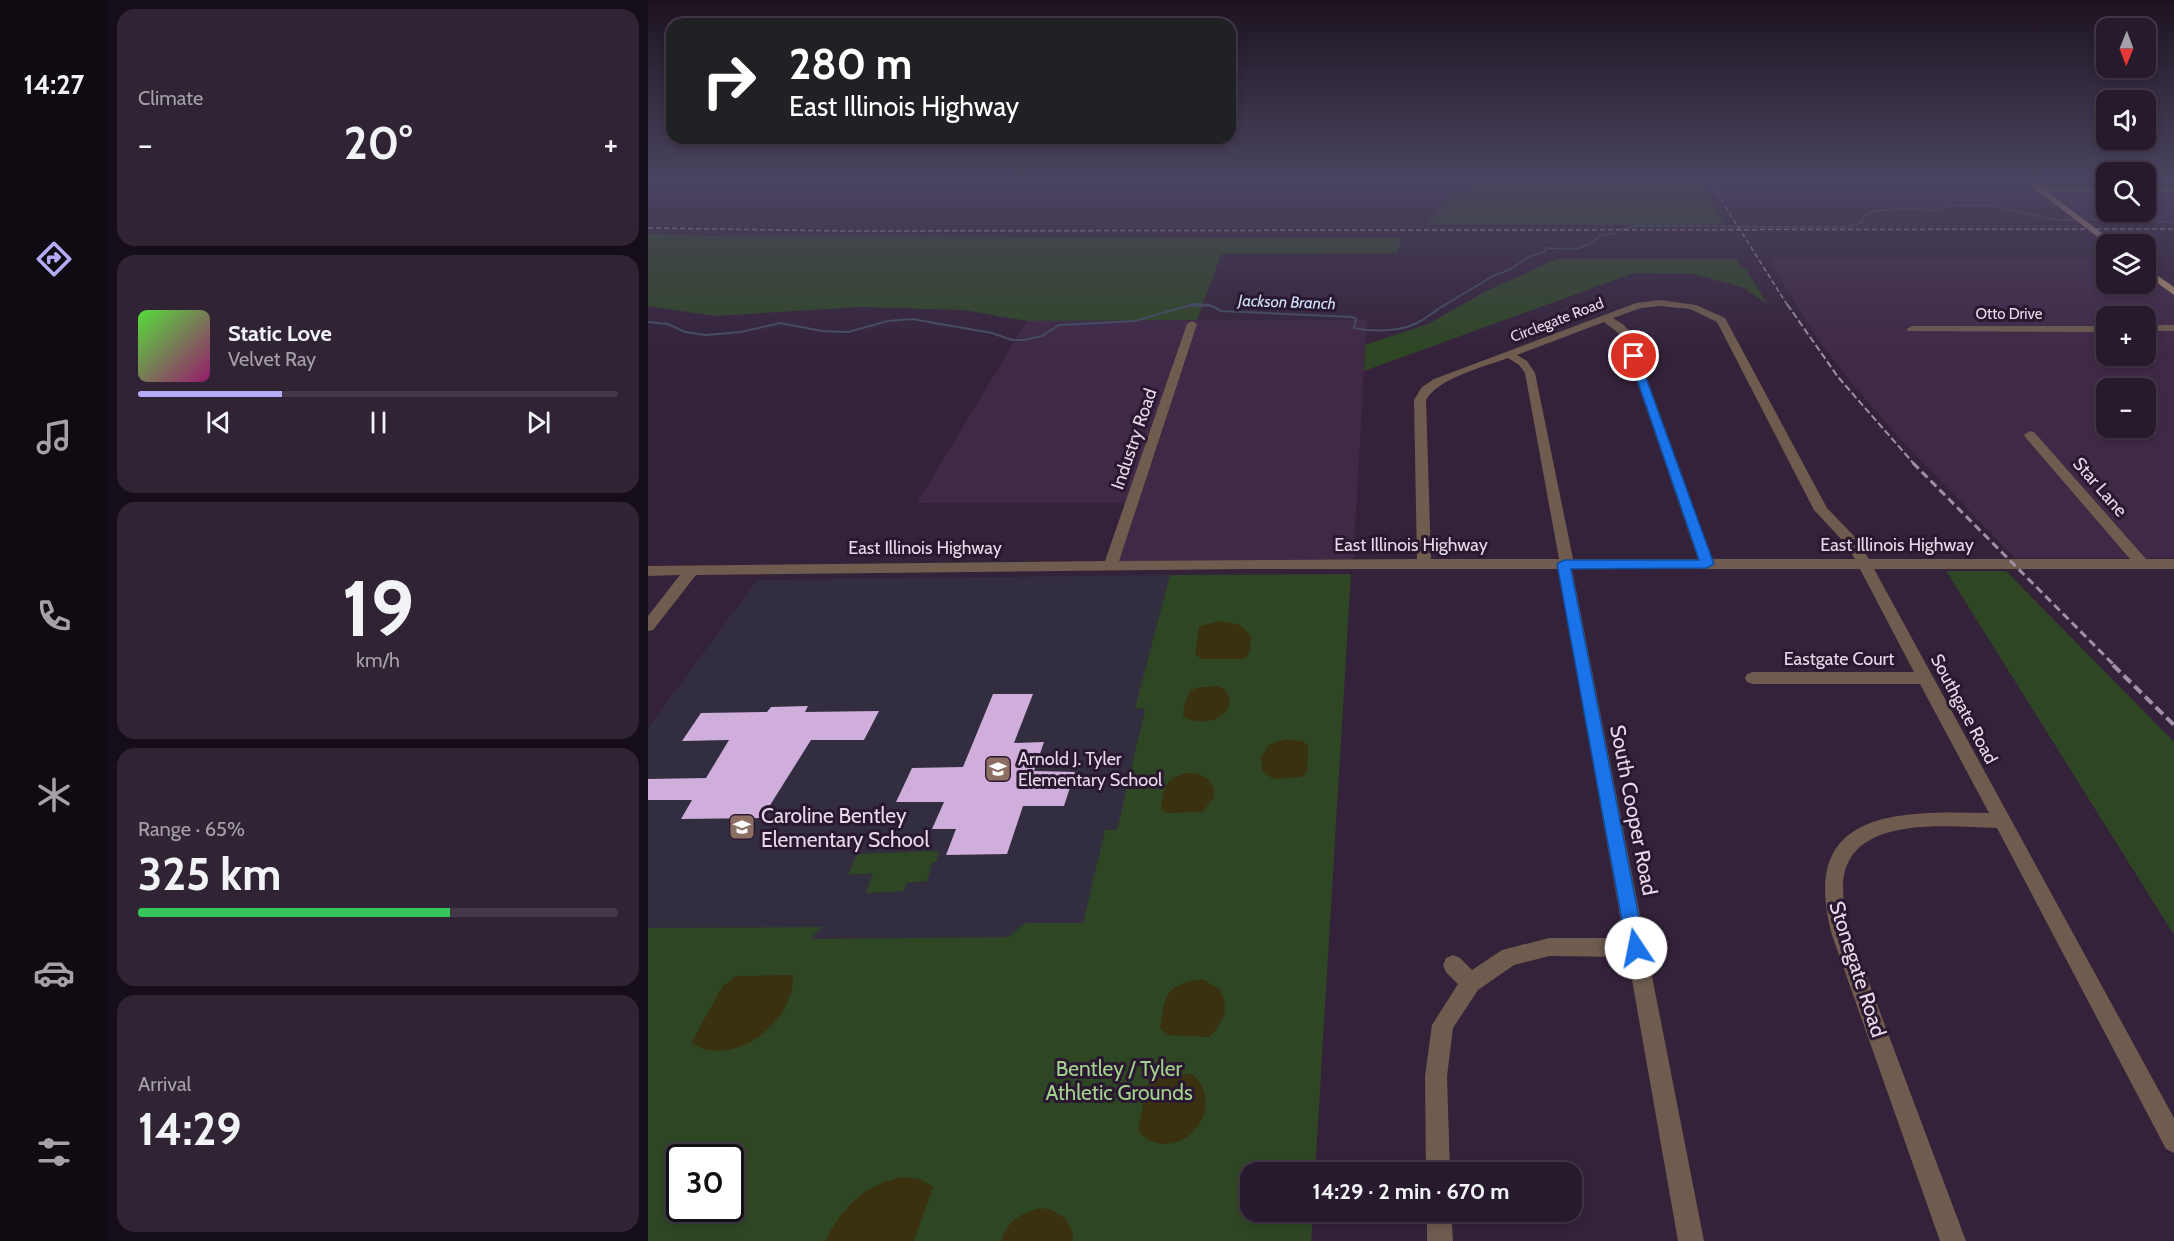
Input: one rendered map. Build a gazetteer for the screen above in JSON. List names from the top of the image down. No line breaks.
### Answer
{"streets":{"street":["Otto Drive","Circlegate Road","Industry Road","Star Lane","East Illinois Highway","Eastgate Court","Southgate Road","South Cooper Road","Stonegate Road"]},"crossings":[["Circlegate Road","East Illinois Highway"],["Circlegate Road","Southgate Road"],["Circlegate Road","South Cooper Road"],["Industry Road","East Illinois Highway"],["Star Lane","East Illinois Highway"],["East Illinois Highway","Southgate Road"],["East Illinois Highway","South Cooper Road"],["Eastgate Court","Southgate Road"],["Southgate Road","Stonegate Road"]],"water":["Jackson Branch"],"parks":["Bentley / Tyler Athletic Grounds"],"places":{"school or university":["Arnold J. Tyler Elementary School","Caroline Bentley Elementary School"]},"north":"bottom","page":{"tabs":"14:27","tile":["Climate",["19","km/h"],["Range · 65%","325 km"],["Arrival","14:29"]],"map_buttons":["+","−"],"turn":["280 m","East Illinois Highway"],"heat":["−","20°","+"],"song":["Static Love","Velvet Ray"],"limit":"30","trip":"14:29 · 2 min · 670 m"}}
